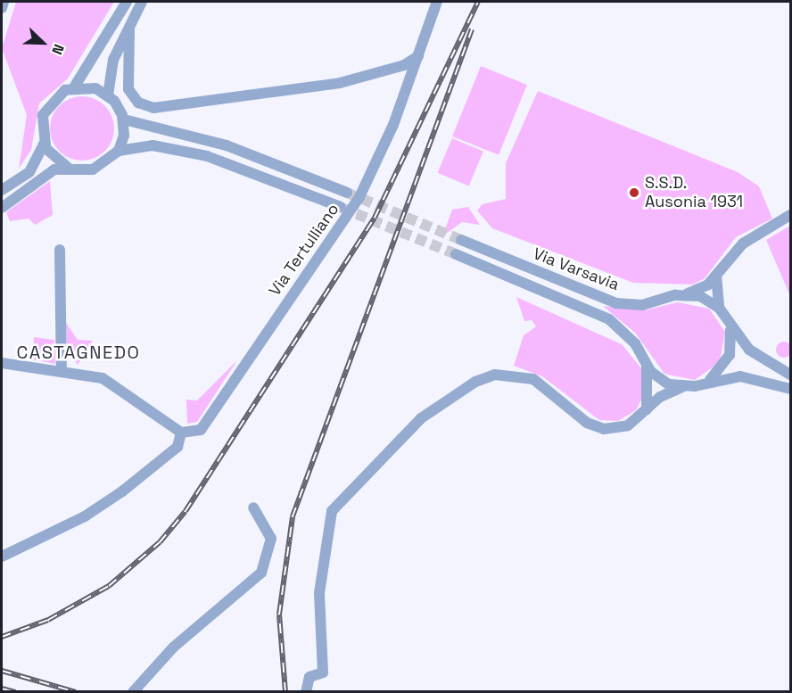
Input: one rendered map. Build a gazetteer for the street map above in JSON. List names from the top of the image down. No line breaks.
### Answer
{"streets":{"street":["Via Tertulliano","Via Varsavia"]},"districts":["CASTAGNEDO"],"places":["S.S.D. Ausonia 1931"],"north":"bottom right"}
